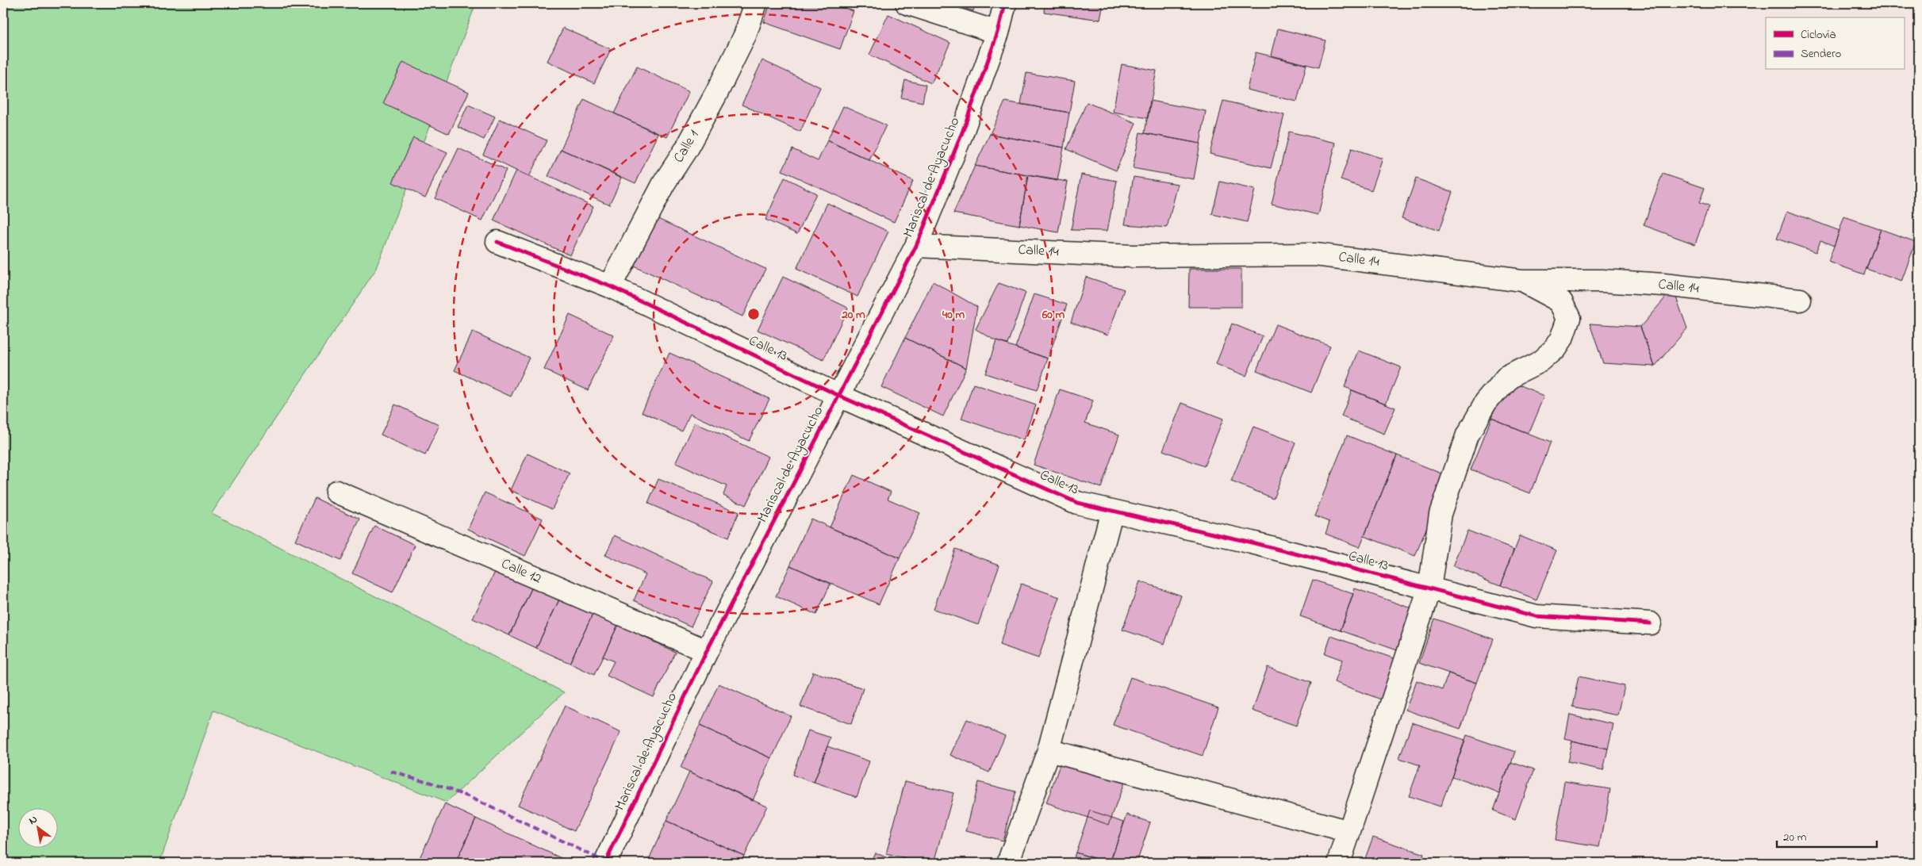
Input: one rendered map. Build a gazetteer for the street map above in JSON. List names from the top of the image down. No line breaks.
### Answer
{"streets":{"street":["Calle 1","Mariscal de Ayacucho","Calle 14","Calle 13","Calle 12"]},"crossings":[["Calle 1","Calle 13"],["Mariscal de Ayacucho","Calle 14"],["Mariscal de Ayacucho","Calle 13"],["Mariscal de Ayacucho","Calle 12"]],"legend":["Ciclovía","Sendero"],"scale_bar":"20 m","north":"top left","rings":["20 m","40 m","60 m"]}
